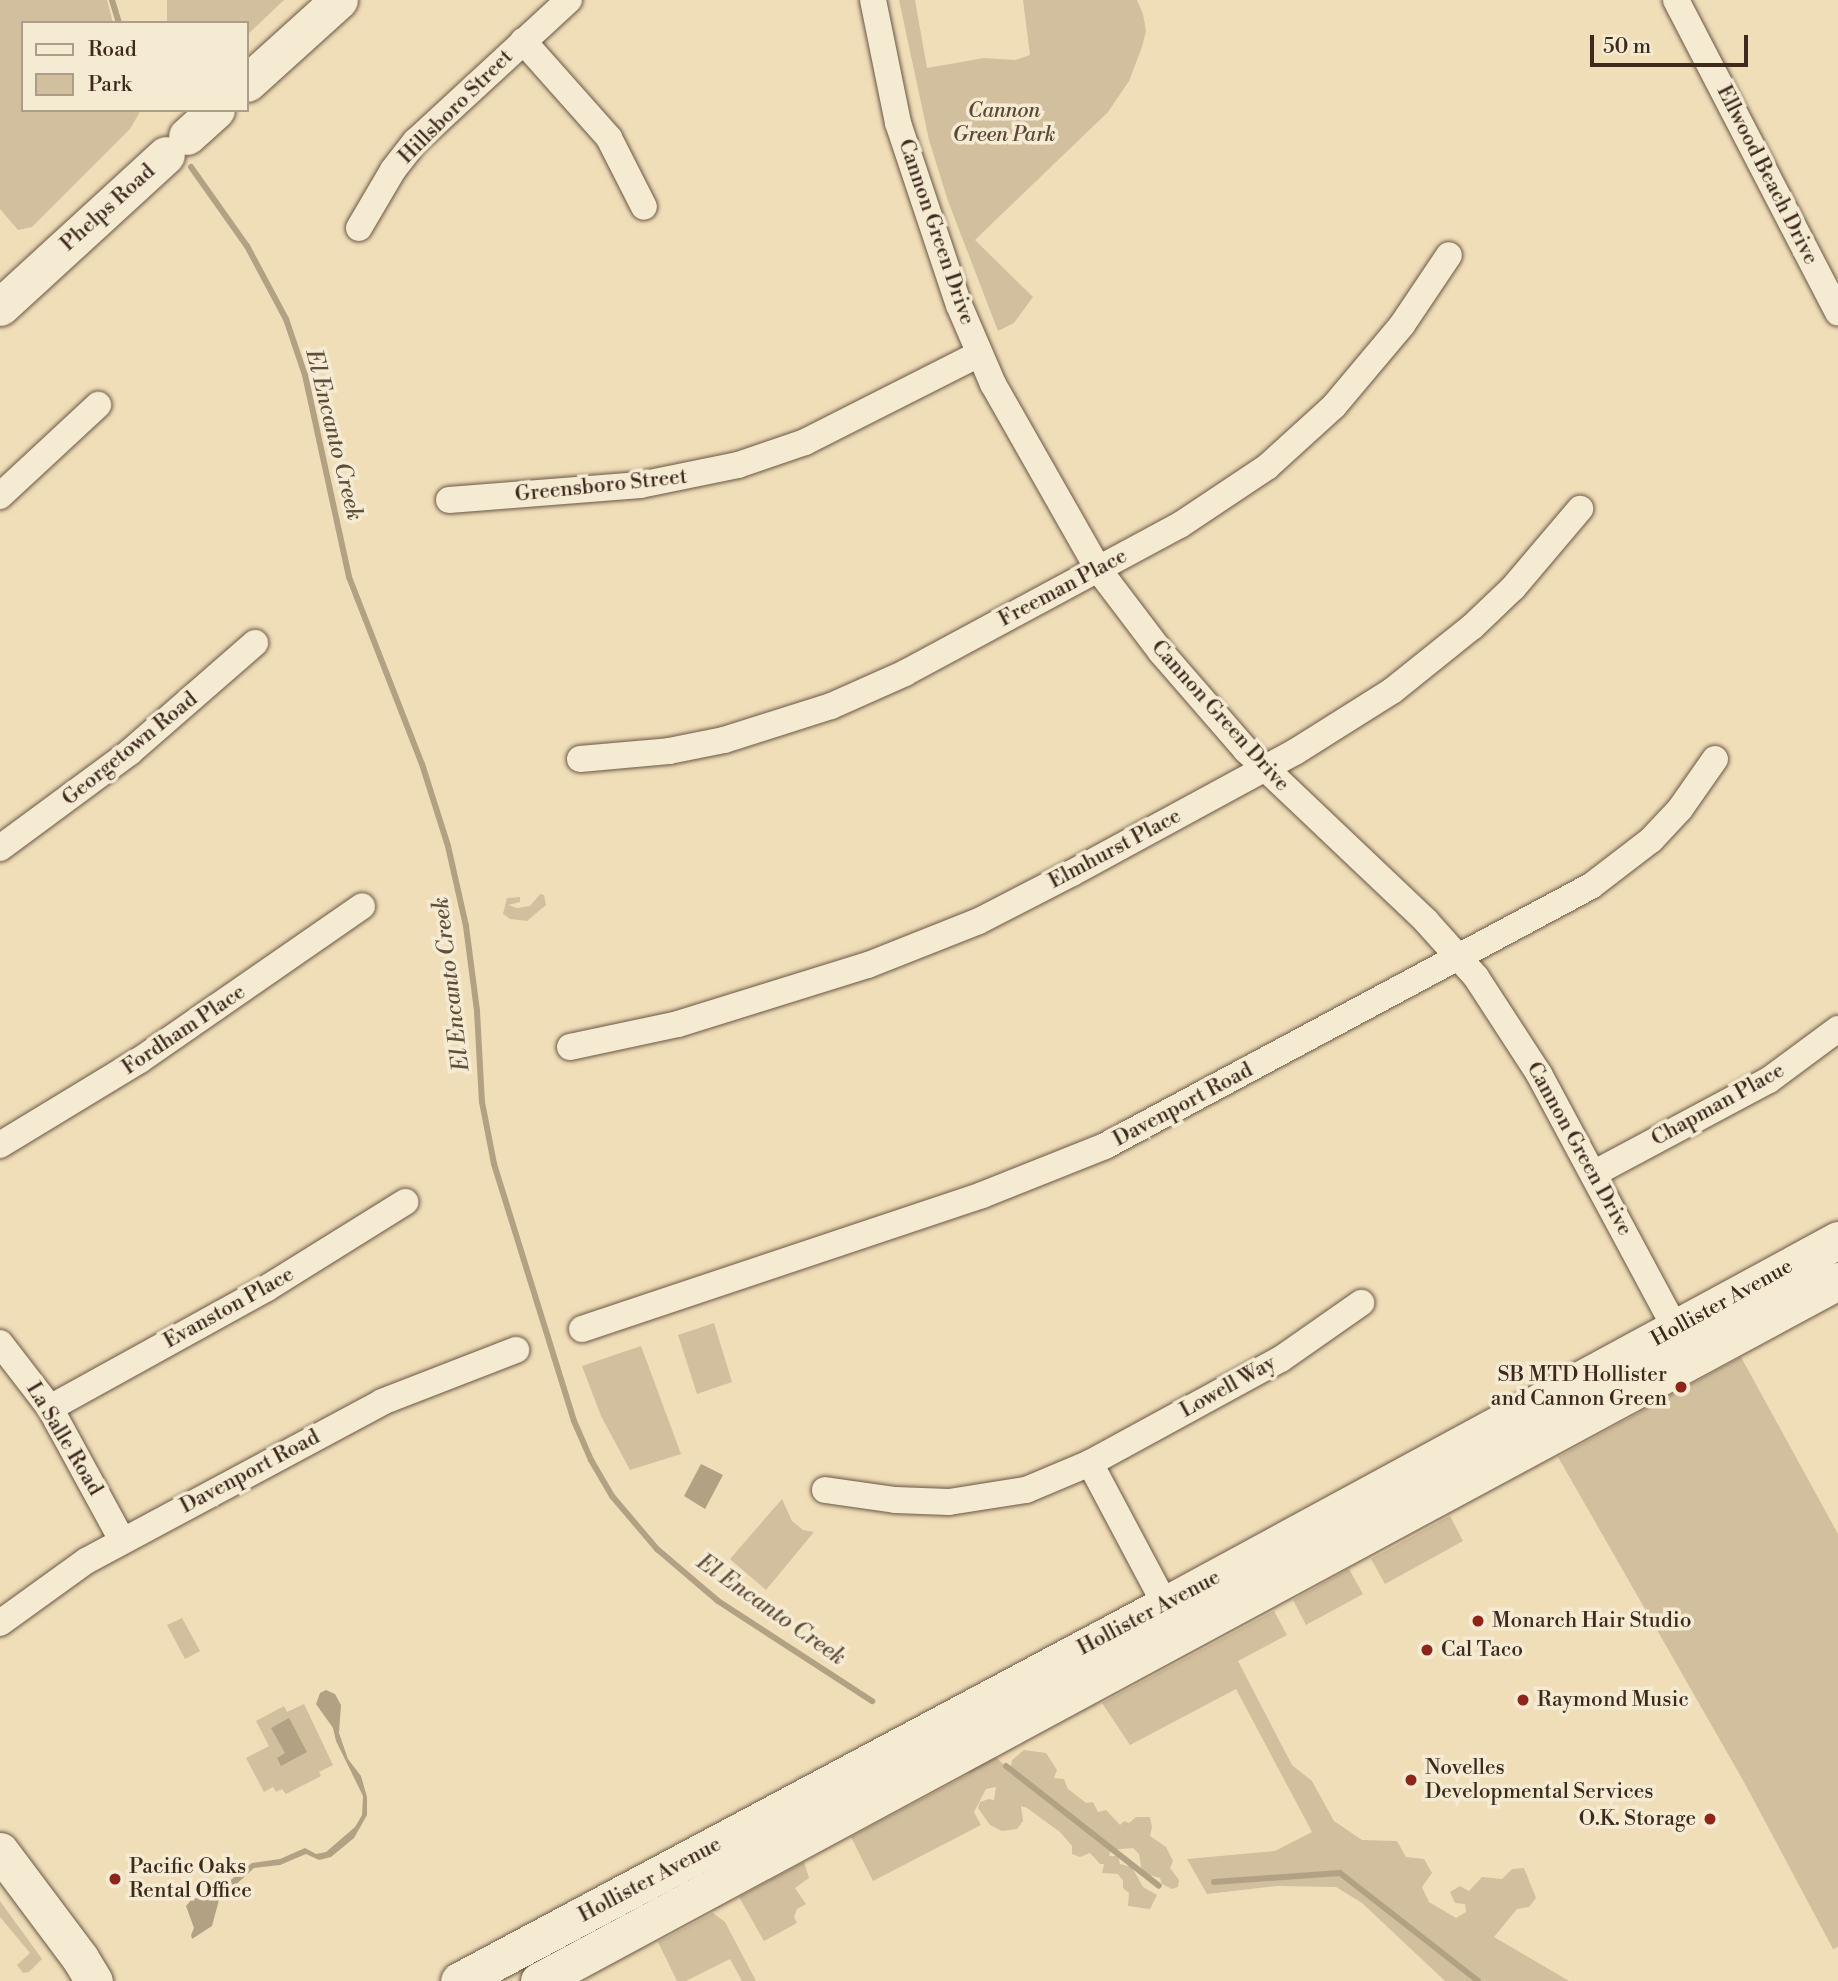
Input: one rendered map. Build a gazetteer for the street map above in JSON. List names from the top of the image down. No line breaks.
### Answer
{"streets":{"main road":["Phelps Road","Hollister Avenue"],"street":["Hillsboro Street","Ellwood Beach Drive","Cannon Green Drive","Greensboro Street","Freeman Place","Georgetown Road","Elmhurst Place","Fordham Place","Davenport Road","Chapman Place","Evanston Place","Lowell Way","La Salle Road"]},"crossings":[["Cannon Green Drive","Greensboro Street"],["Cannon Green Drive","Freeman Place"],["Cannon Green Drive","Elmhurst Place"],["Cannon Green Drive","Davenport Road"],["Cannon Green Drive","Chapman Place"],["Cannon Green Drive","Hollister Avenue"],["Davenport Road","La Salle Road"],["Evanston Place","La Salle Road"]],"water":["El Encanto Creek"],"parks":["Cannon Green Park"],"places":["SB MTD Hollister and Cannon Green","Monarch Hair Studio","Cal Taco","Raymond Music","Novelles Developmental Services","O.K. Storage","Pacific Oaks Rental Office"],"legend":["Road","Park"],"scale_bar":"50 m"}
